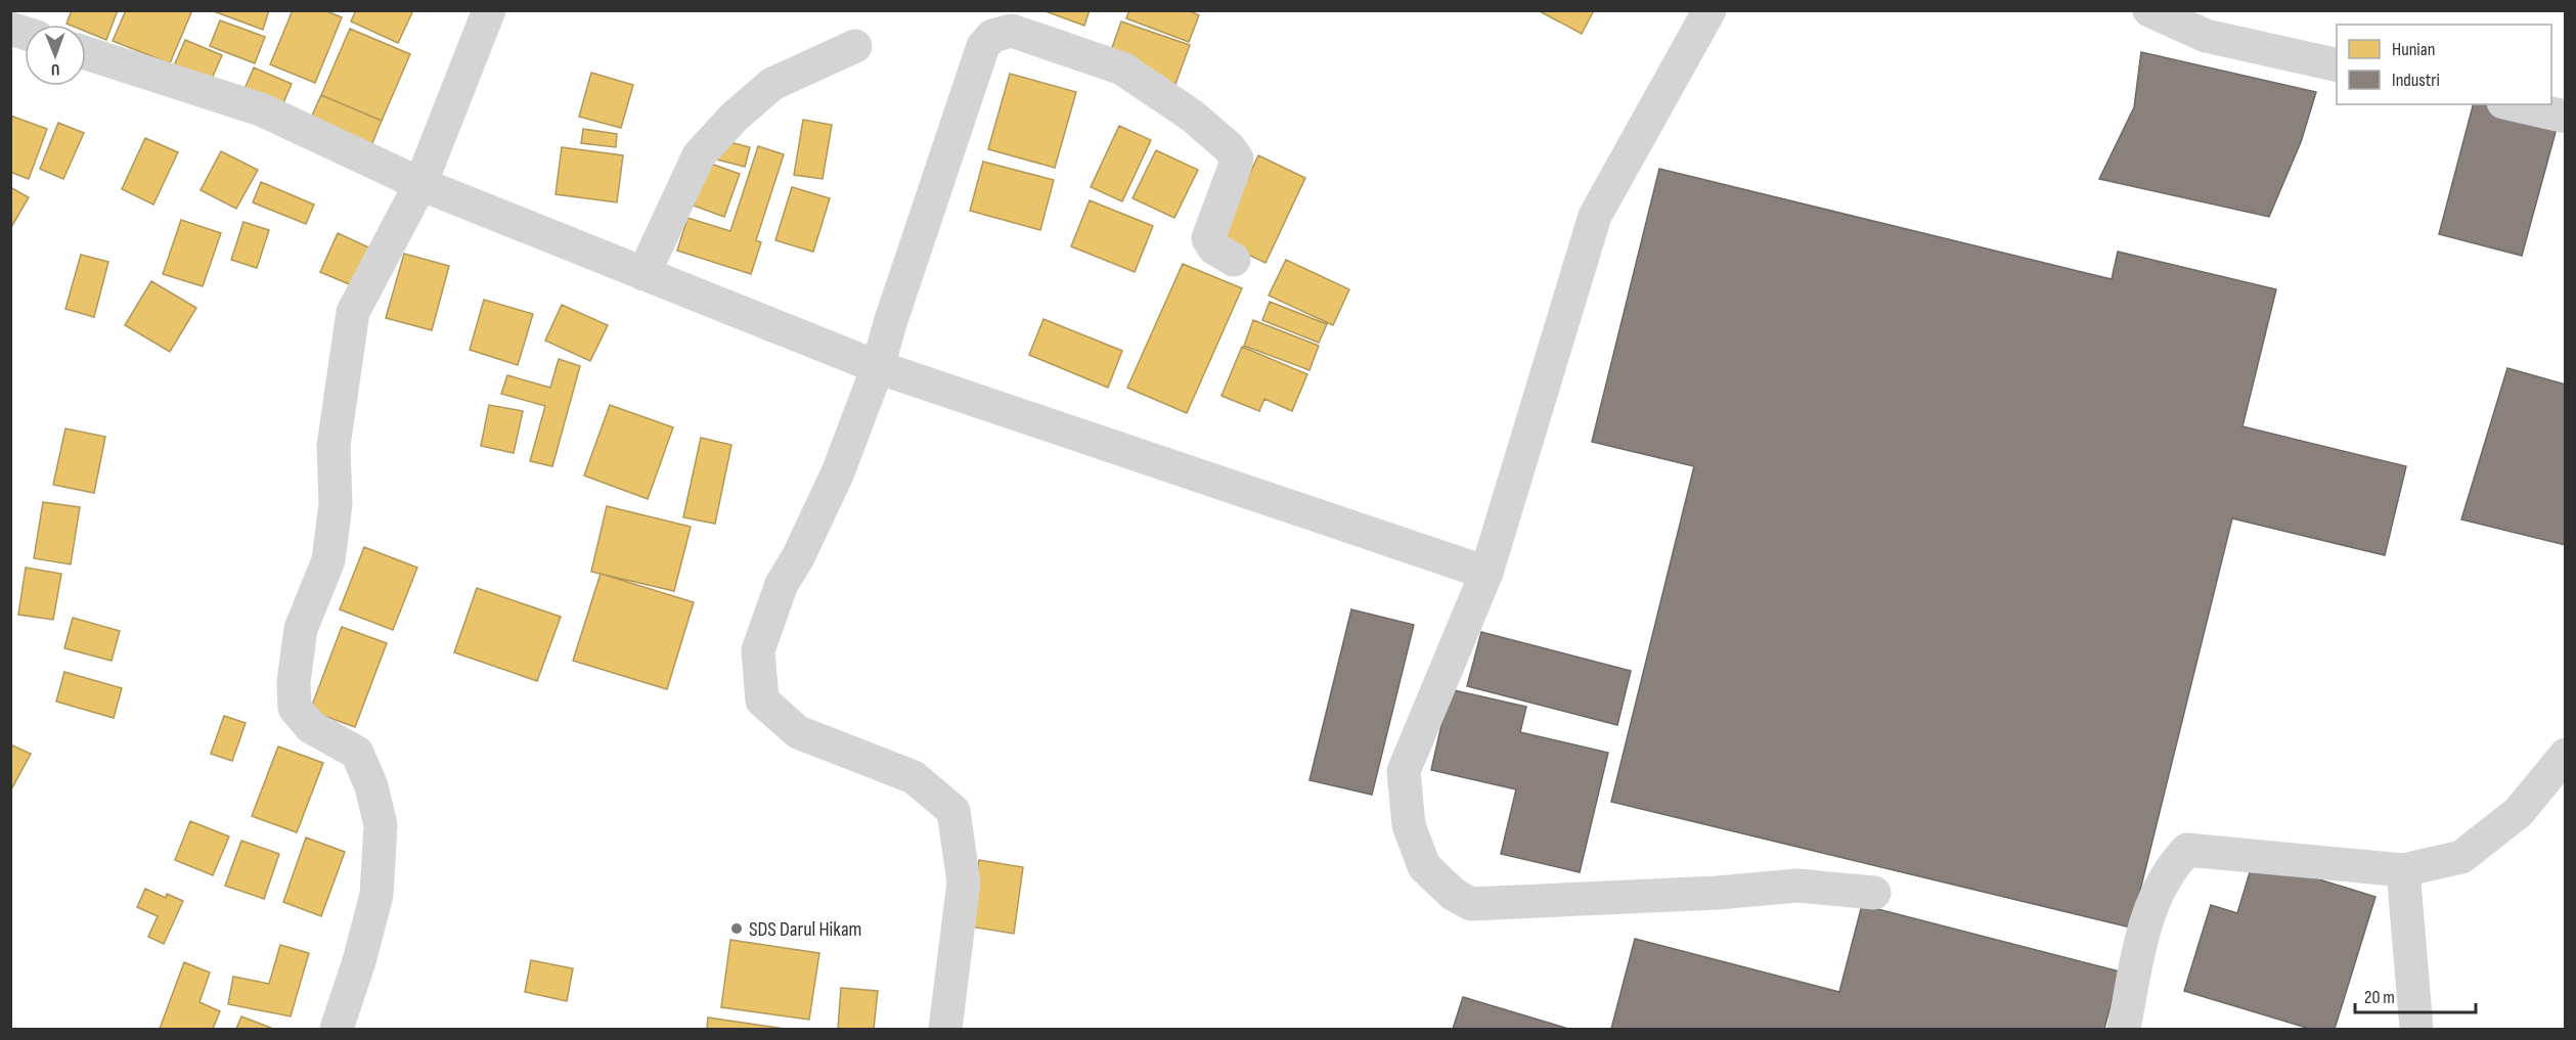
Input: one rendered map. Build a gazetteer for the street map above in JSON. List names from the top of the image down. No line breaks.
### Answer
{"places":["SDS Darul Hikam"],"legend":["Hunian","Industri"],"scale_bar":"20 m","north":"bottom"}
